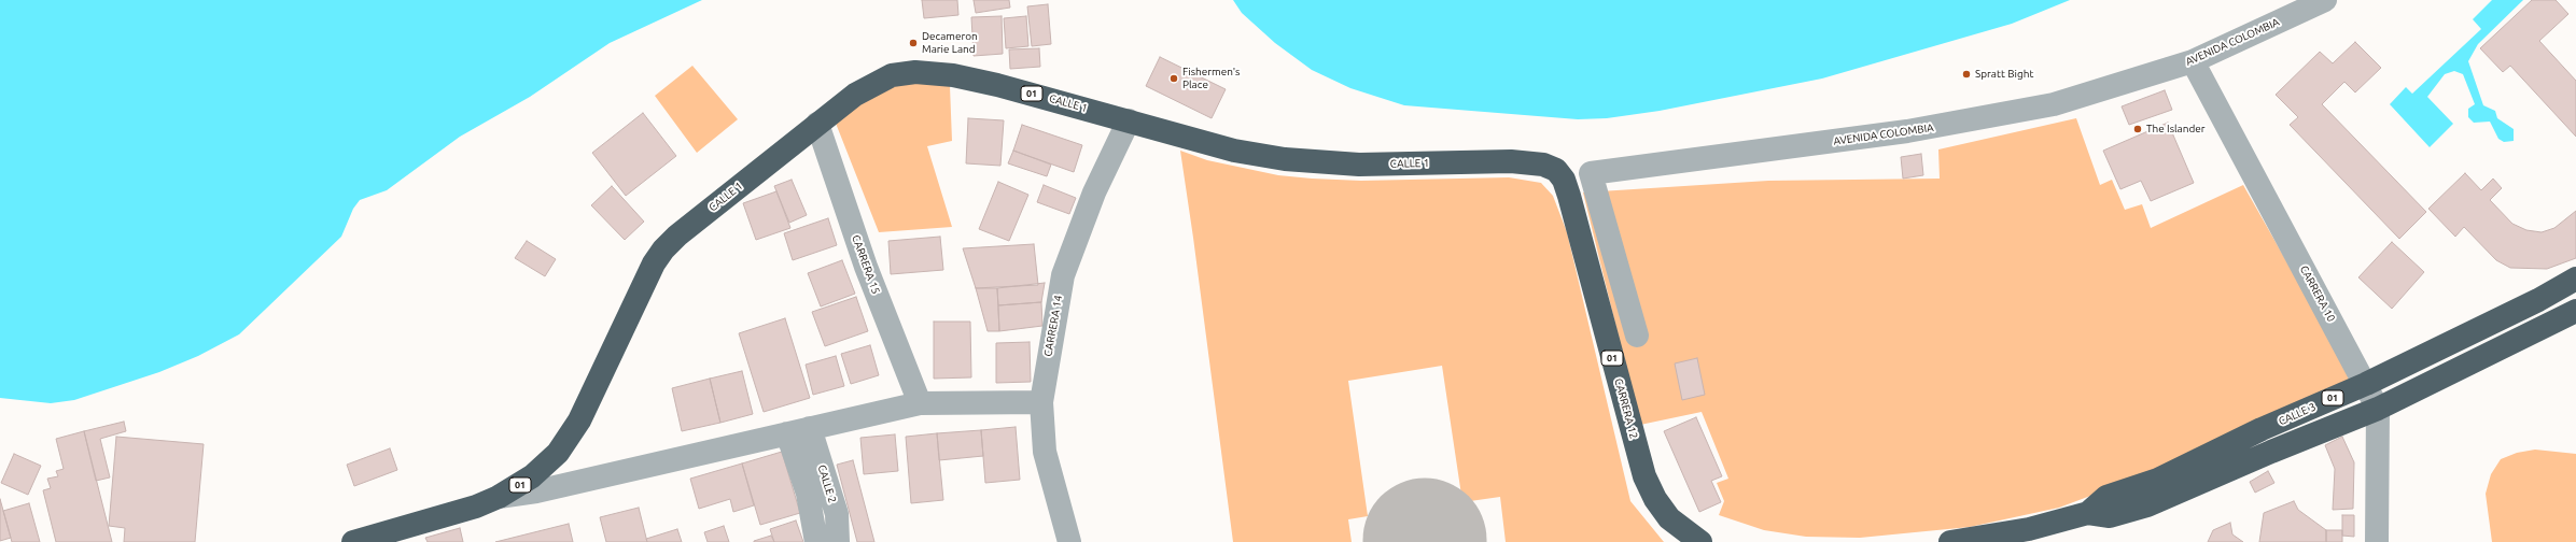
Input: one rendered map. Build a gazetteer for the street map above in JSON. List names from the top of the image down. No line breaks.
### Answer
{"streets":{"highway":["01","CALLE 1","CARRERA 12","CALLE 3"],"street":["AVENIDA COLOMBIA","CARRERA 15","CARRERA 10","CARRERA 14","CALLE 2"]},"crossings":[["AVENIDA COLOMBIA","CARRERA 10"],["01","CALLE 1"],["CALLE 1","CARRERA 15"],["CALLE 1","CARRERA 14"],["CALLE 1","CARRERA 12"],["CARRERA 10","CALLE 3"]],"places":["Decameron Marie Land","Spratt Bight","Fishermen's Place","The Islander"]}
